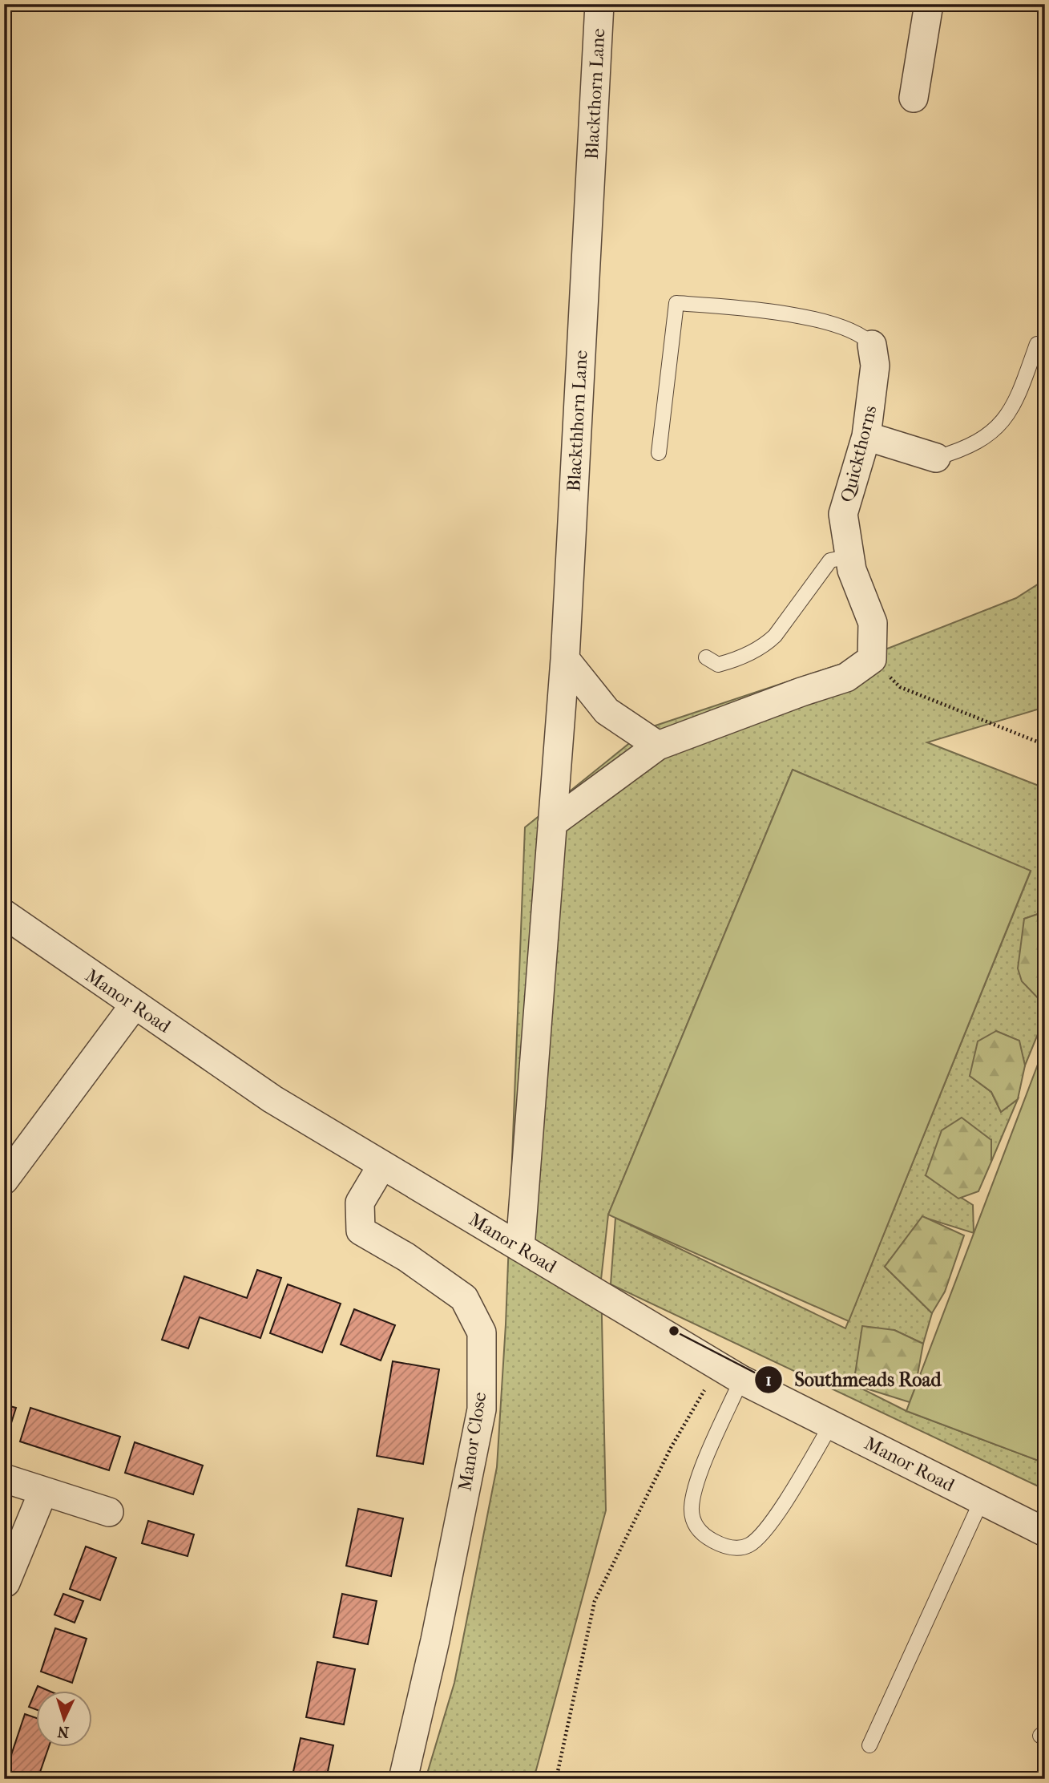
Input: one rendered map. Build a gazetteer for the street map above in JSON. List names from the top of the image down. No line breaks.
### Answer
{"streets":{"street":["Blackthorn Lane","Blackthhorn Lane","Quickthorns","Manor Road","Manor Close"]},"crossings":[["Blackthorn Lane","Blackthhorn Lane"],["Blackthhorn Lane","Manor Road"],["Manor Road","Manor Close"]],"places":["Southmeads Road"],"north":"bottom"}
